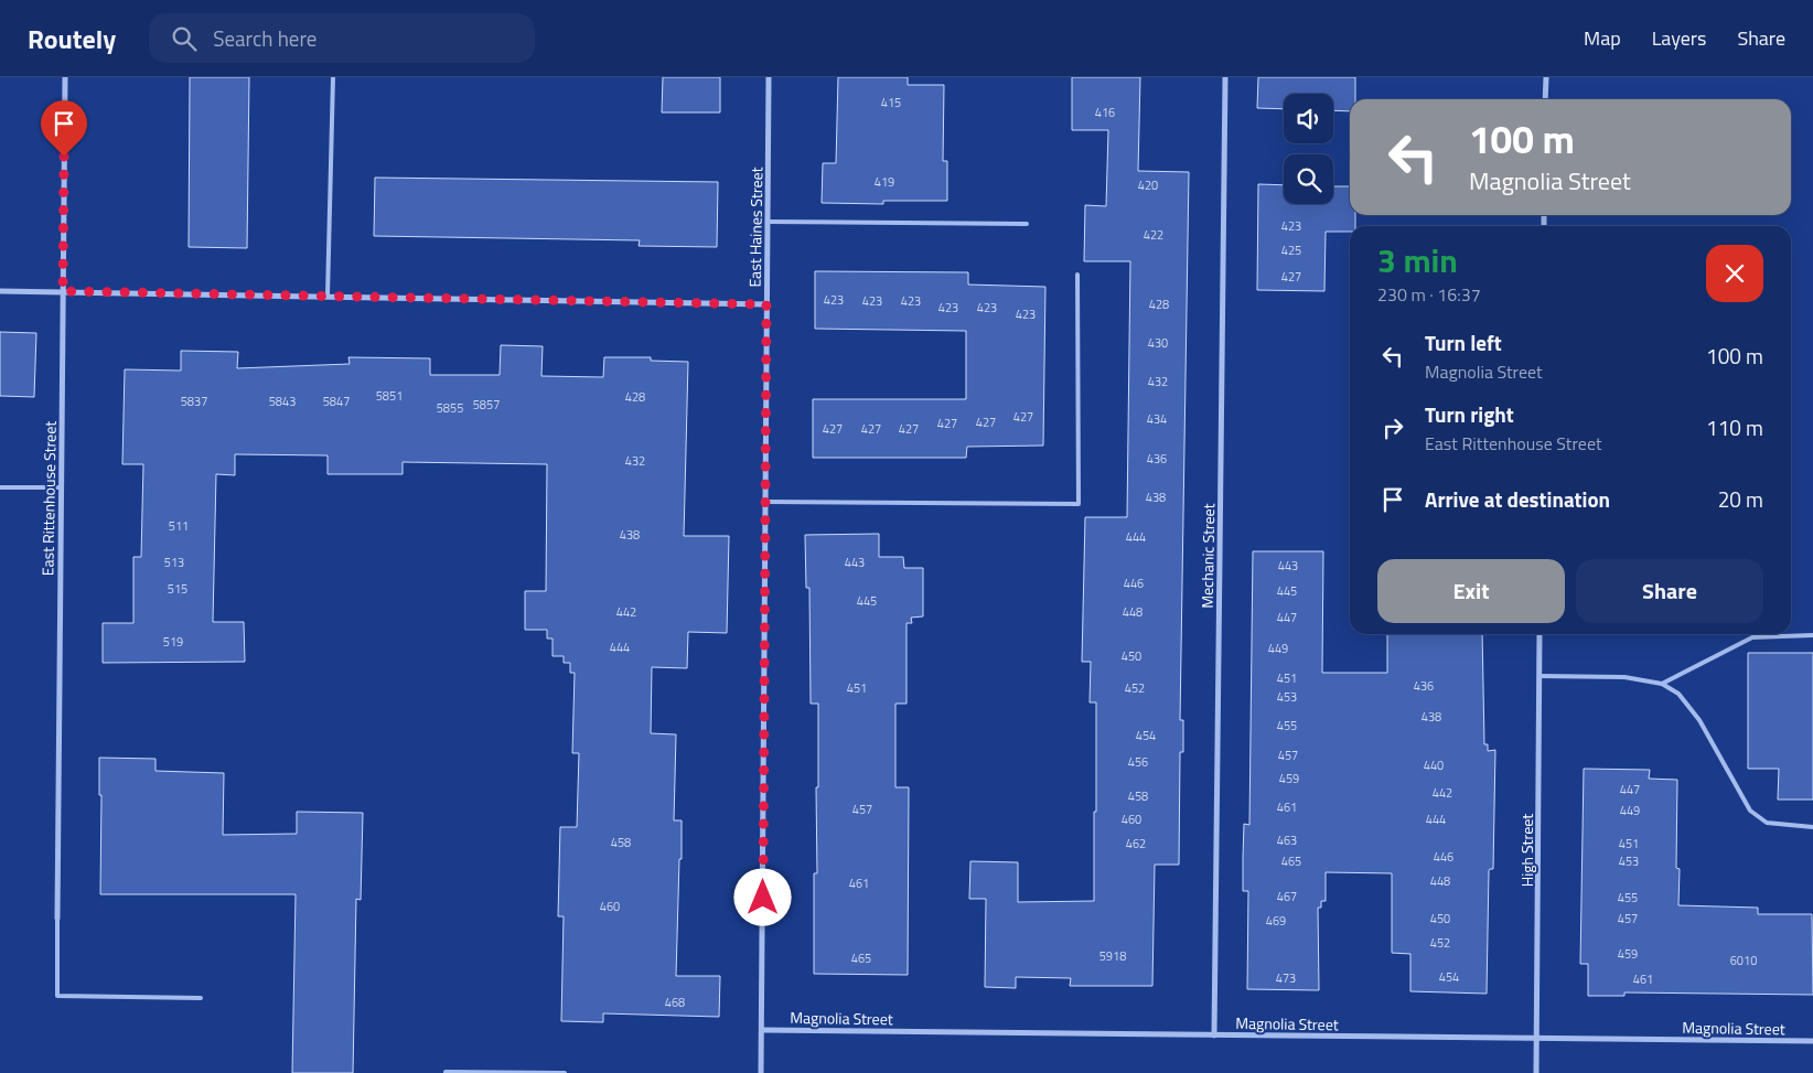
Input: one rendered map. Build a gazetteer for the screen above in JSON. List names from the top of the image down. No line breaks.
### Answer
{"streets":{"street":["East Haines Street","East Rittenhouse Street","Mechanic Street","High Street","Magnolia Street"]},"crossings":[["East Haines Street","Magnolia Street"],["Mechanic Street","Magnolia Street"],["High Street","Magnolia Street"]],"house_numbers":["415","416","419","420","423","422","425","427","423","423","423","428","423","423","423","430","432","5851","428","5837","5843","5847","5857","5855","427","434","427","427","427","427","427","436","432","438","511","438","444","513","443","443","446","515","445","445","442","448","447","519","444","449","450","451","436","451","452","453","438","455","454","457","456","440","459","447","442","458","461","457","449","460","444","463","458","462","451","446","465","453","448","461","467","455","460","450","457","469","452","459","5918","465","6010","454","473","461","468"],"page":{"header":"Routely","search":"Search here","nav":["Map","Layers","Share"],"turn":["100 m","Magnolia Street"],"heading":["3 min","230 m · 16:37"],"list":[{"name":"Turn left","note":"Magnolia Street","value":"100 m"},{"name":"Turn right","note":"East Rittenhouse Street","value":"110 m"},{"name":"Arrive at destination","value":"20 m"}],"buttons":["Exit","Share"]}}
